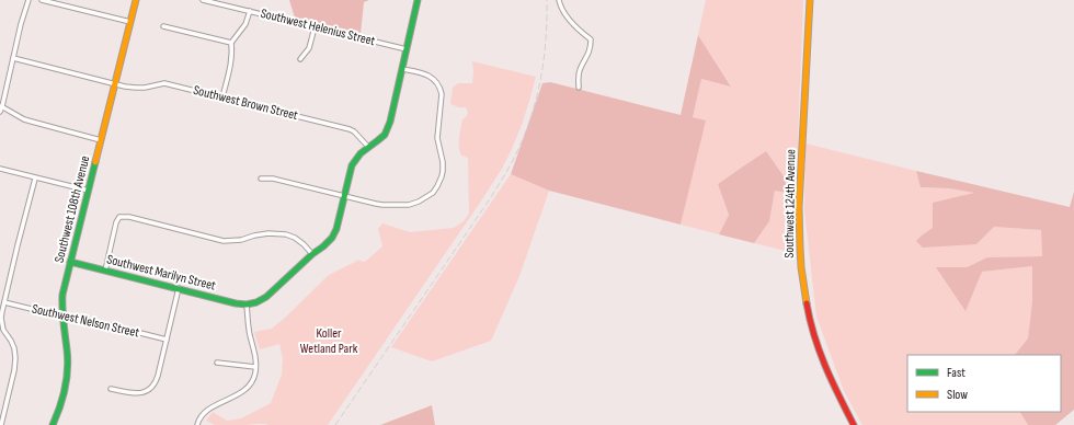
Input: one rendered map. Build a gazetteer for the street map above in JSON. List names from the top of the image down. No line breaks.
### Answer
{"streets":{"street":["Southwest Helenius Street","Southwest Brown Street","Southwest 124th Avenue","Southwest 108th Avenue","Southwest Marilyn Street","Southwest Nelson Street"]},"crossings":[["Southwest Brown Street","Southwest 108th Avenue"],["Southwest 108th Avenue","Southwest Marilyn Street"],["Southwest 108th Avenue","Southwest Nelson Street"]],"parks":["Koller Wetland Park"],"legend":["Fast","Slow"]}
